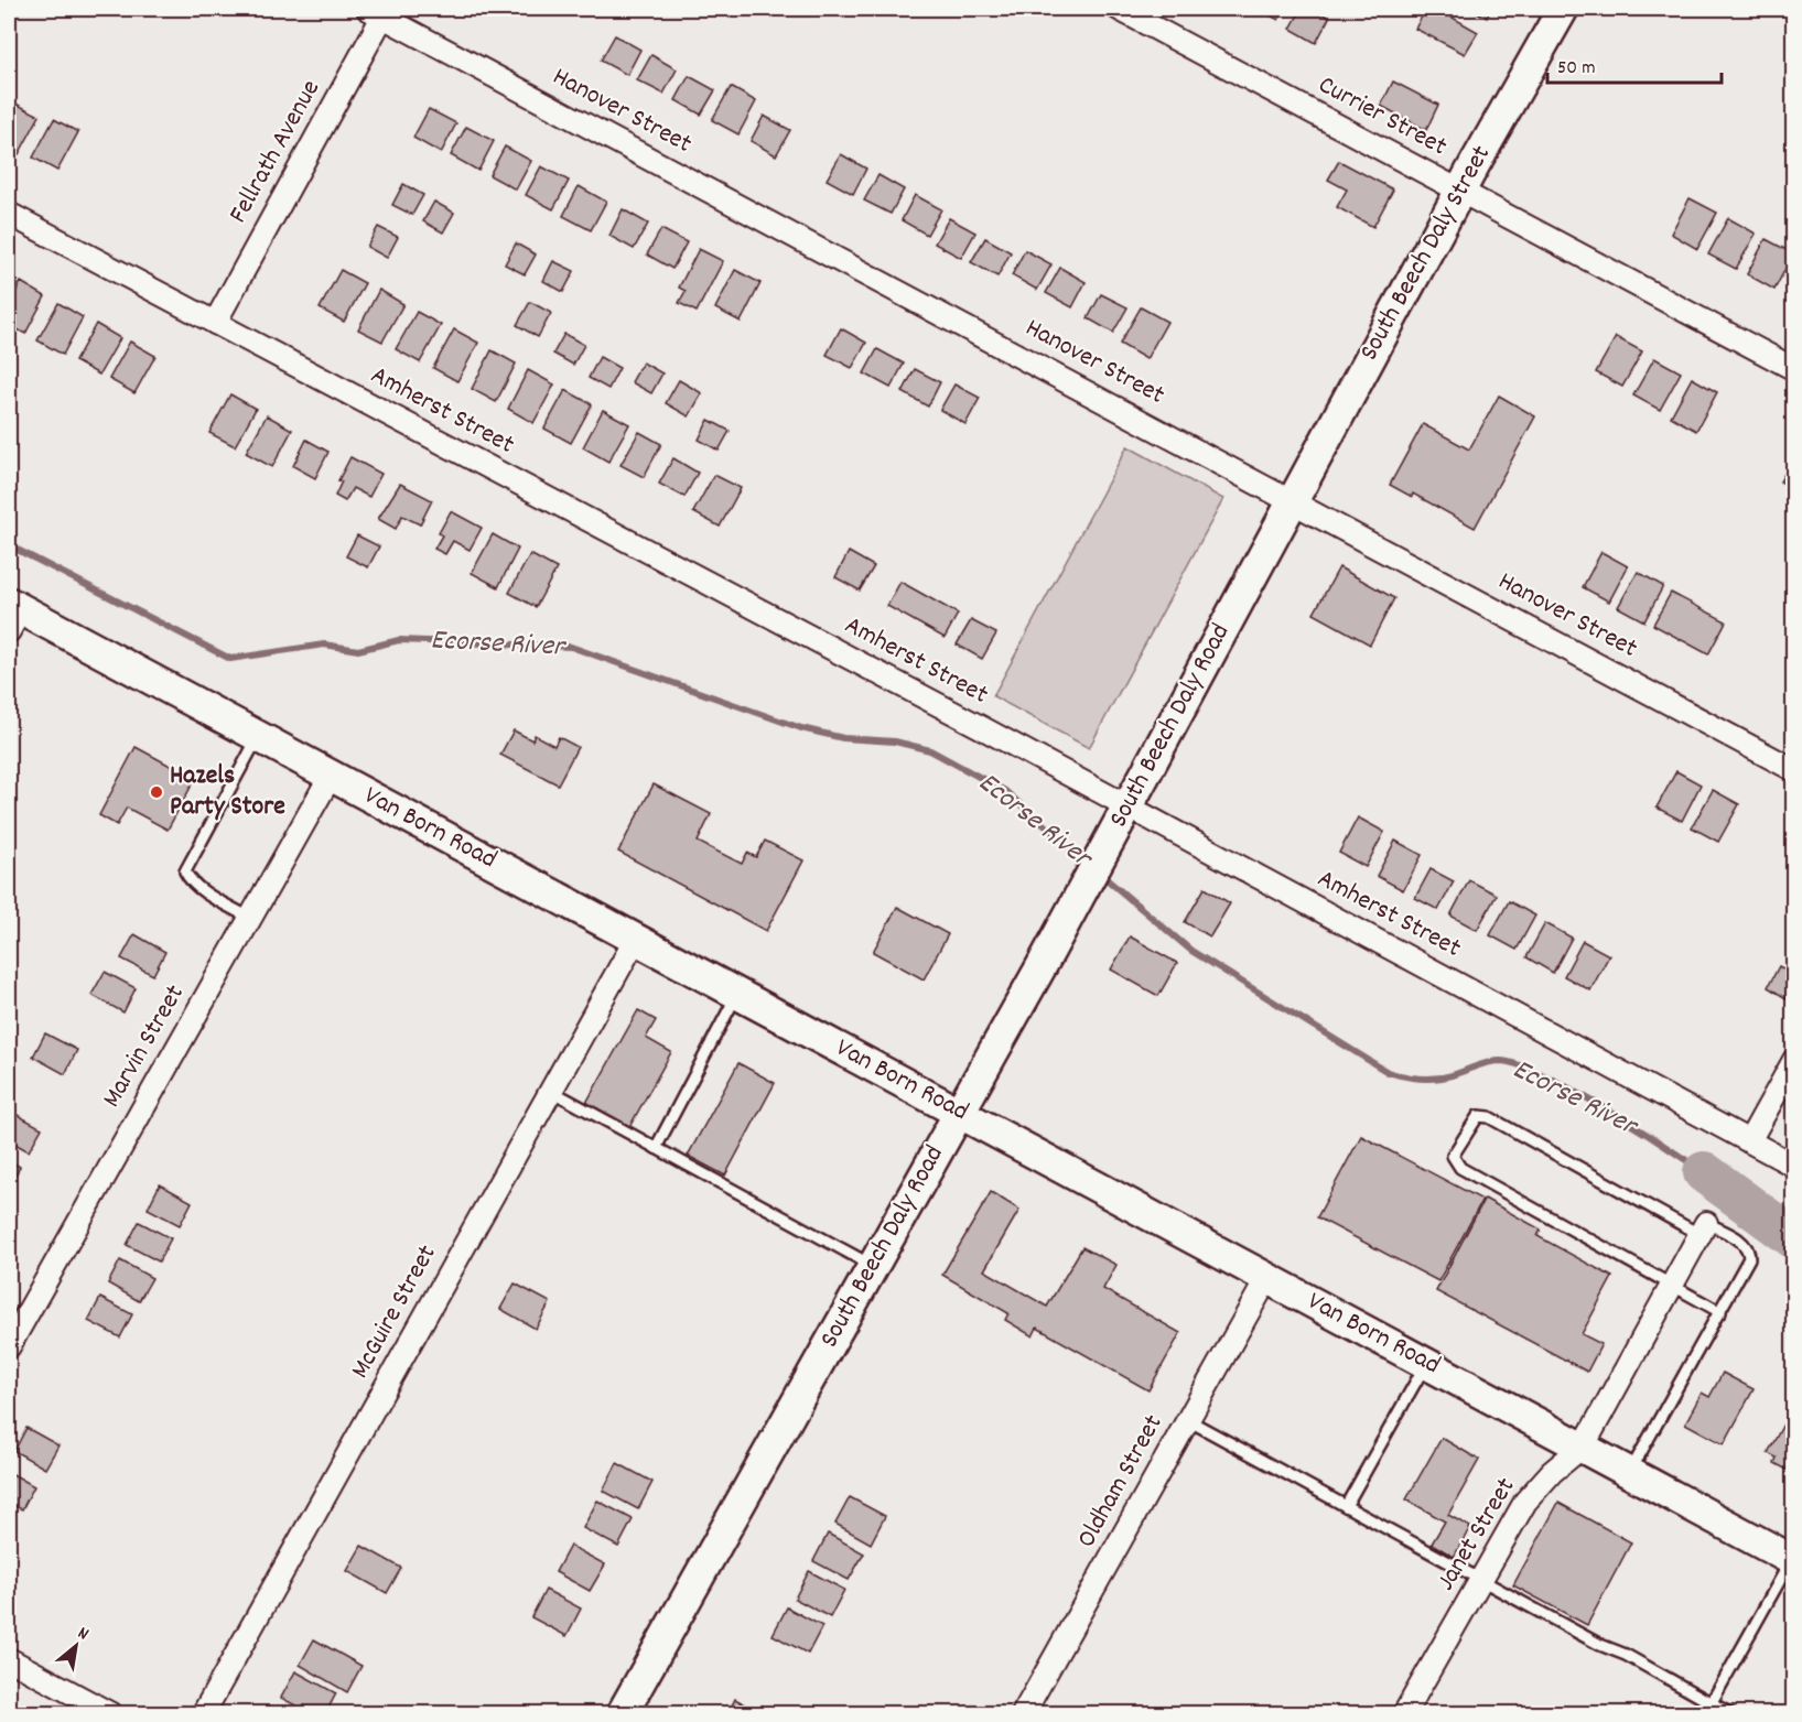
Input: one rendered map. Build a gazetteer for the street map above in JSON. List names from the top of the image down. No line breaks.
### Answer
{"streets":{"main road":["South Beech Daly Street","South Beech Daly Road","Van Born Road"],"street":["Hanover Street","Currier Street","Fellrath Avenue","Amherst Street","Marvin Street","McGuire Street","Oldham Street","Janet Street"]},"crossings":[["Hanover Street","Fellrath Avenue"],["Hanover Street","South Beech Daly Street"],["Hanover Street","South Beech Daly Road"],["Currier Street","South Beech Daly Street"],["Fellrath Avenue","Amherst Street"],["South Beech Daly Street","South Beech Daly Road"],["Amherst Street","South Beech Daly Road"],["South Beech Daly Road","Van Born Road"],["Van Born Road","Marvin Street"],["Van Born Road","McGuire Street"],["Van Born Road","Oldham Street"],["Van Born Road","Janet Street"]],"water":["Ecorse River"],"places":["Hazels Party Store"],"scale_bar":"50 m","north":"top right"}
